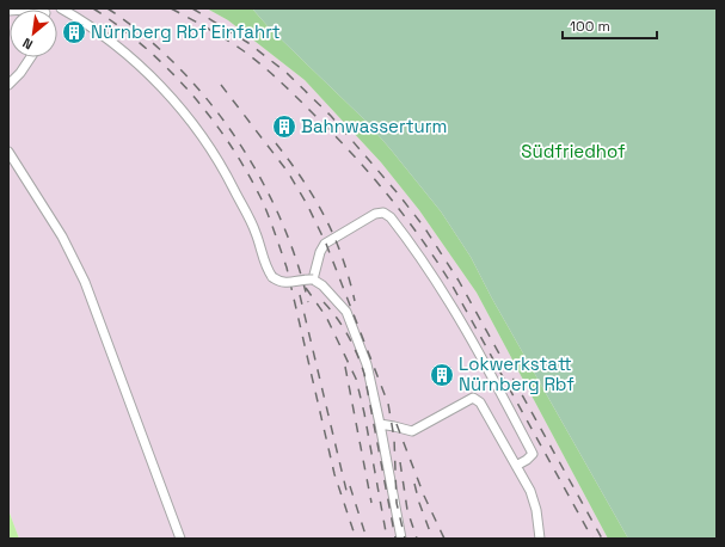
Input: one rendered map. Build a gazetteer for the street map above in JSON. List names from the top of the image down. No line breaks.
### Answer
{"parks":["Südfriedhof"],"places":{"building":["Nürnberg Rbf Einfahrt","Bahnwasserturm","Lokwerkstatt Nürnberg Rbf"]},"scale_bar":"100 m","north":"bottom left"}
